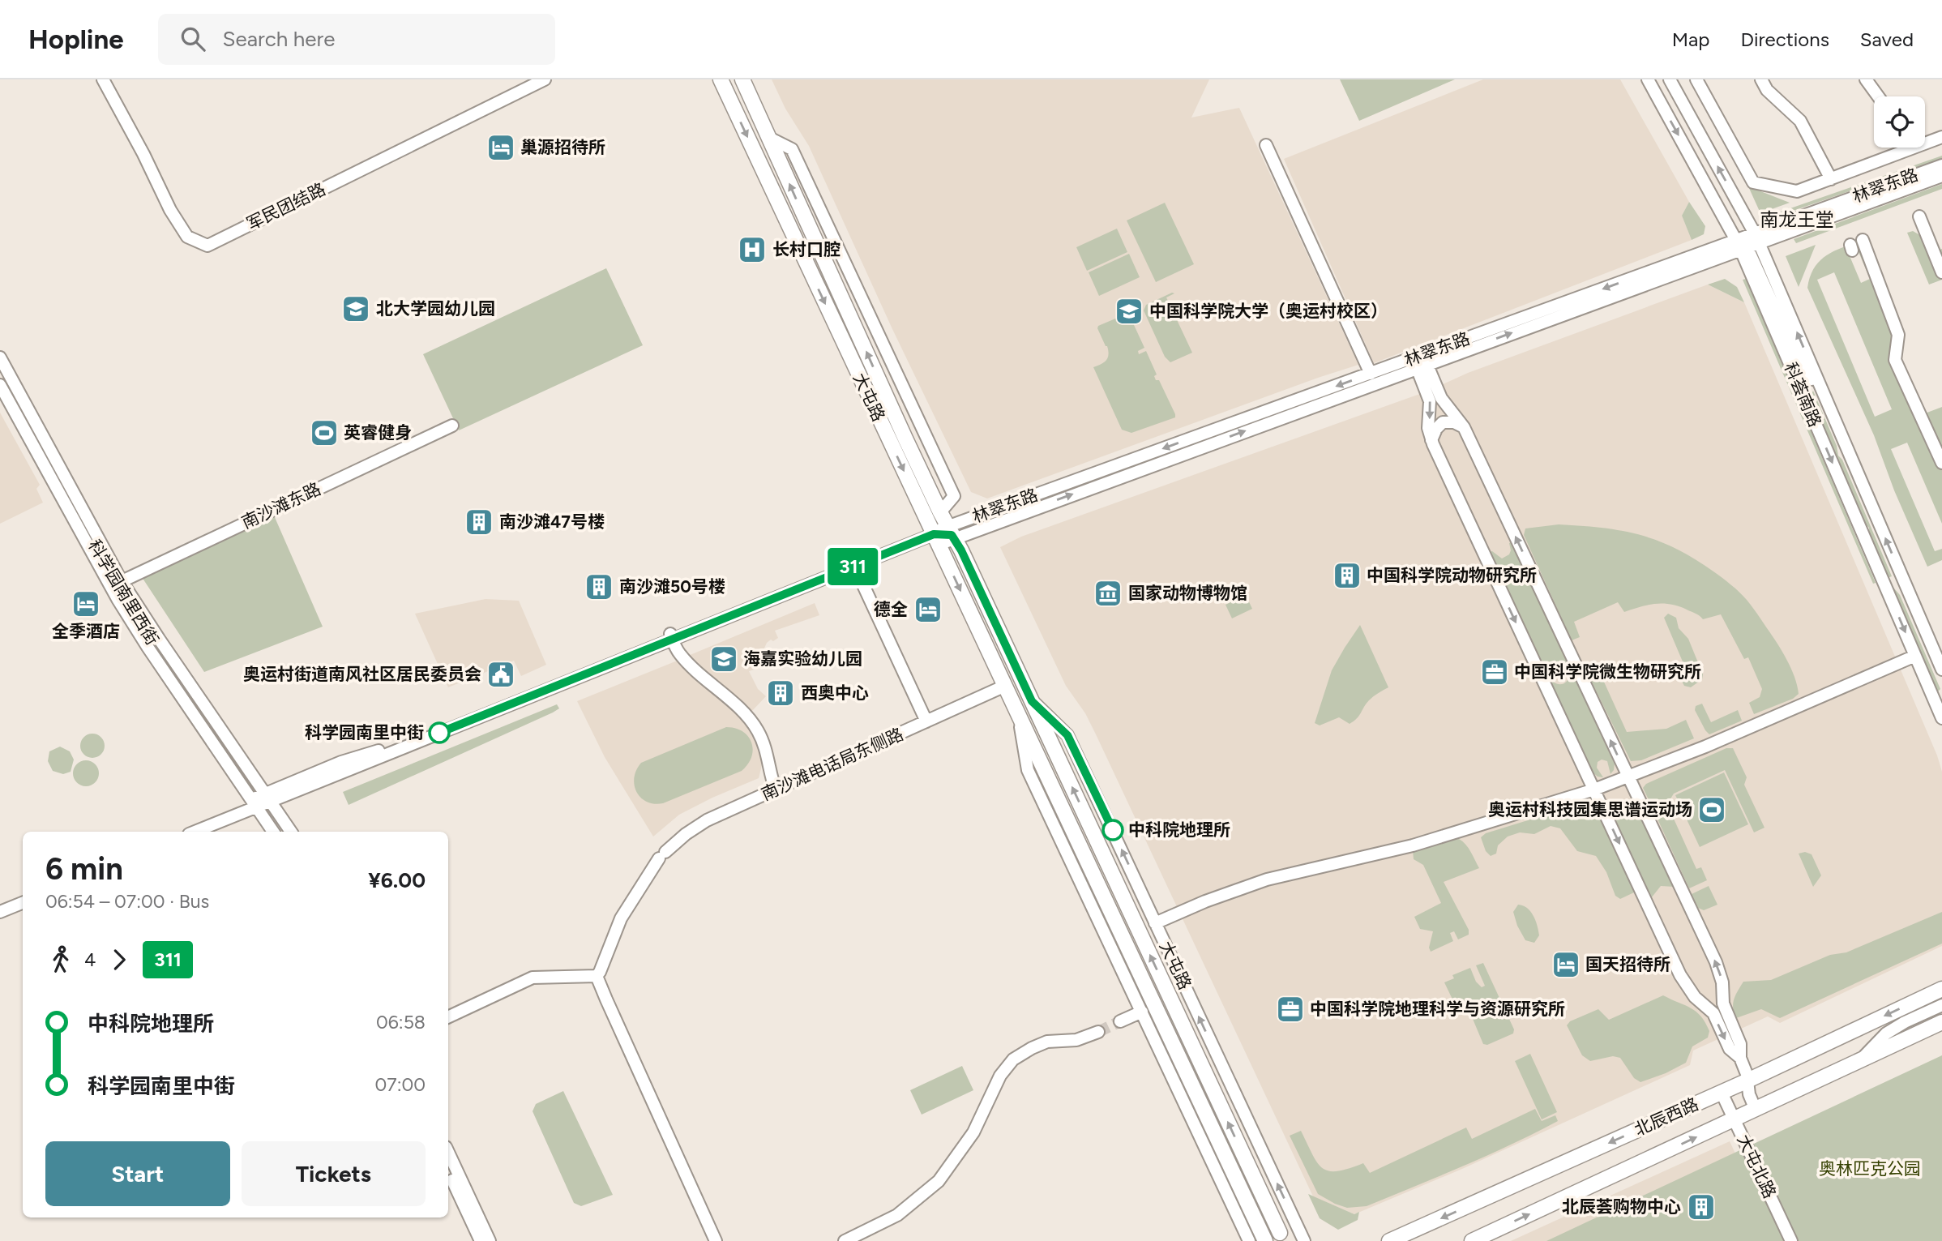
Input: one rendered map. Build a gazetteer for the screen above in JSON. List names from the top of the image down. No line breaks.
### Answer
{"streets":{"main road":["大屯路","北辰西路"],"street":["林翠东路","军民团结路","科荟南路","南沙滩东路","科学园南里西街","南沙滩电话局东侧路","大屯北路"]},"crossings":[["林翠东路","科荟南路"],["林翠东路","大屯路"],["大屯路","南沙滩电话局东侧路"],["南沙滩东路","科学园南里西街"],["北辰西路","大屯北路"]],"districts":["南龙王堂"],"parks":["奥林匹克公园"],"places":{"hotel":["巢源招待所","全季酒店","德全","国天招待所"],"hospital":["长村口腔"],"school or university":["北大学园幼儿园","中国科学院大学（奥运村校区）","海嘉实验幼儿园"],"sports":["英睿健身","奥运村科技园集思谱运动场"],"building":["南沙滩47号楼","中国科学院动物研究所","南沙滩50号楼","西奥中心","北辰荟购物中心"],"museum":["国家动物博物馆"],"office":["中国科学院微生物研究所","中国科学院地理科学与资源研究所"],"public building":["奥运村街道南风社区居民委员会"],"other":["科学园南里中街","中科院地理所"]},"lines":["bus line 311"],"page":{"header":"Hopline","search":"Search here","nav":["Map","Directions","Saved"],"on_map":"311","heading":["6 min","06:54 – 07:00 · Bus","¥6.00"],"legs":["4","311"],"list":[{"name":"中科院地理所","value":"06:58"},{"name":"科学园南里中街","value":"07:00"}],"buttons":["Start","Tickets"]}}
